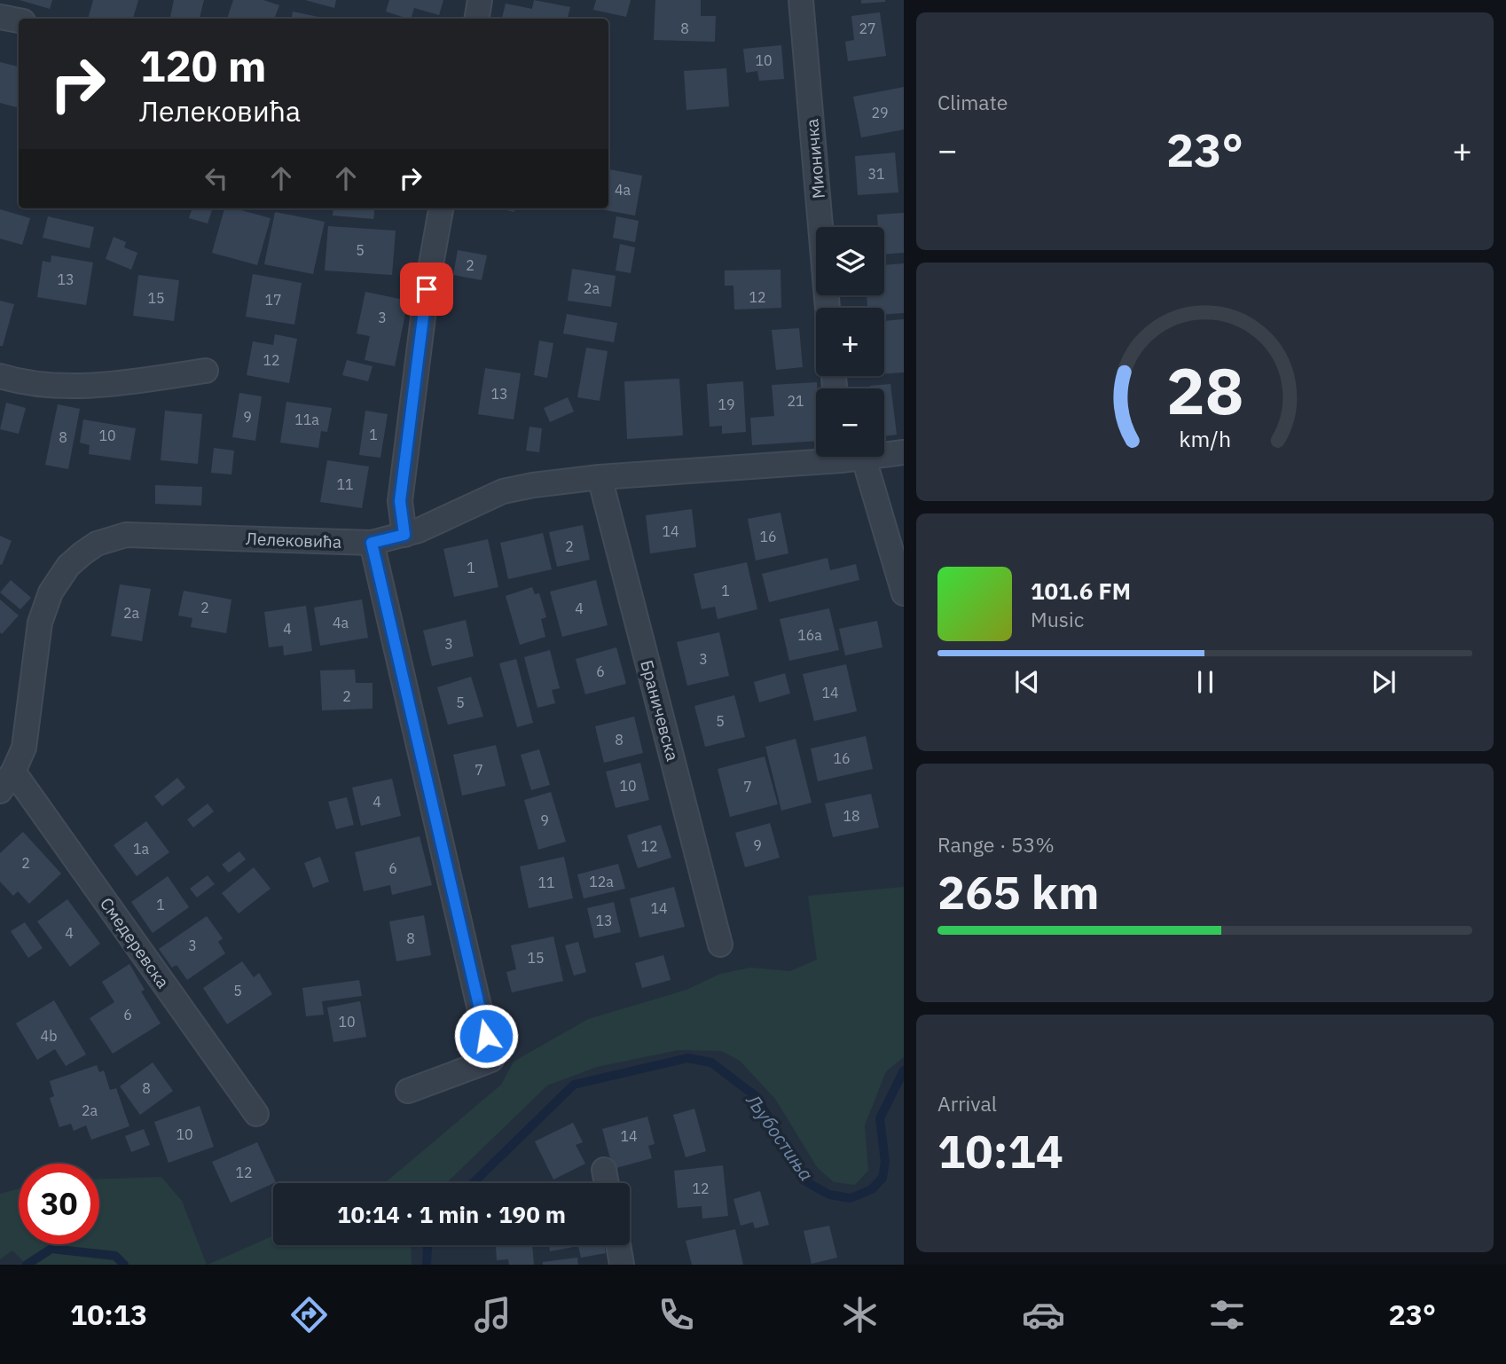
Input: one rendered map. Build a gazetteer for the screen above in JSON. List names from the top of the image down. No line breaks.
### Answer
{"streets":{"street":["Мионичка","Лелековића","Браничевска","Смедеревска"]},"crossings":[["Лелековића","Браничевска"],["Лелековића","Смедеревска"]],"water":["Љубостиња"],"house_numbers":["8","27","10","29","31","4a","5","2","13","2a","12","15","17","3","12","13","21","19","9","11a","1","10","8","11","14","16","2","1","1","2","4","2a","4a","4","16a","3","3","6","14","2","5","5","8","16","7","10","7","4","18","9","9","12","1a","2","6","12a","11","1","14","13","4","8","3","15","5","6","10","4b","8","2a","10","14","12","12"],"page":{"tile":["Climate",["Range · 53%","265 km"],["Arrival","10:14"]],"turn":["120 m","Лелековића"],"heat":["−","23°","+"],"map_buttons":["+","−"],"song":["101.6 FM","Music"],"limit":"30","trip":"10:14 · 1 min · 190 m","tabs":["10:13","23°"],"gauge":["28","km/h"]}}
